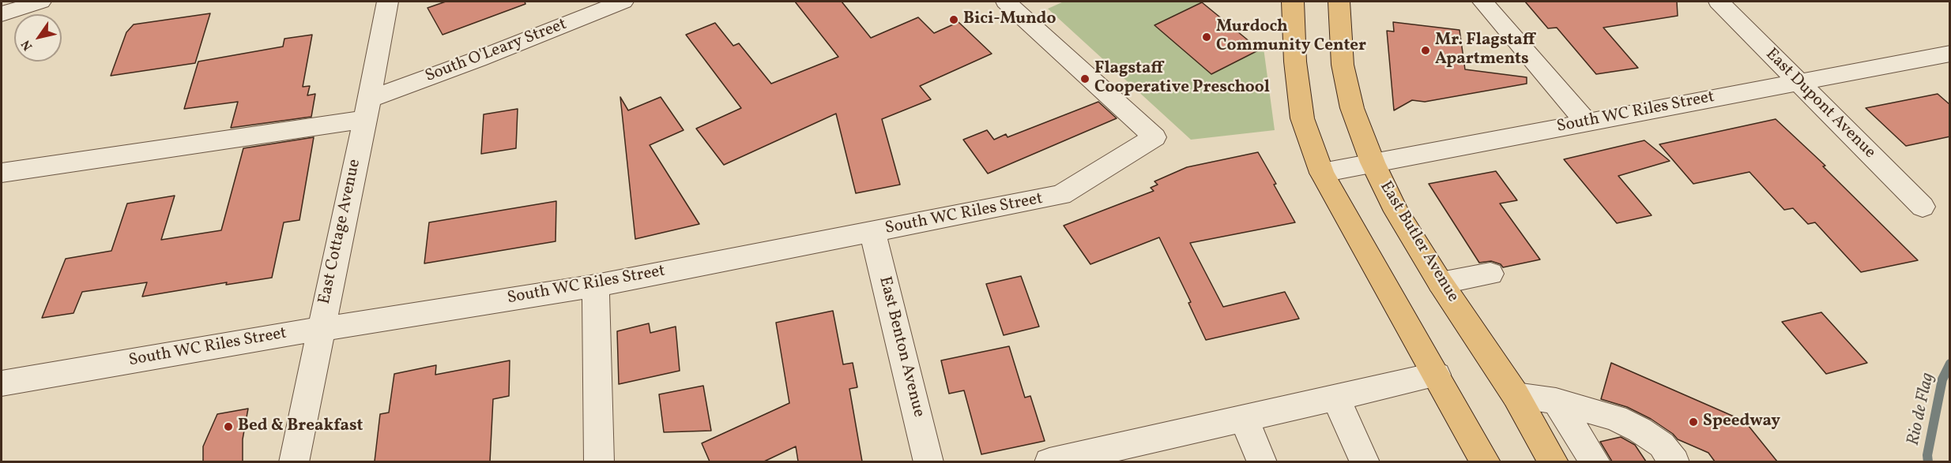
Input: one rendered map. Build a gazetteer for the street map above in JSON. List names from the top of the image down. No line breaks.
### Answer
{"streets":{"main road":["East Butler Avenue"],"street":["South O'Leary Street","East Dupont Avenue","South WC Riles Street","East Cottage Avenue","East Benton Avenue"]},"crossings":[["South O'Leary Street","East Cottage Avenue"],["East Dupont Avenue","South WC Riles Street"],["South WC Riles Street","East Cottage Avenue"],["South WC Riles Street","East Butler Avenue"],["South WC Riles Street","East Benton Avenue"]],"water":["Rio de Flag"],"places":["Bici-Mundo","Murdoch Community Center","Mr. Flagstaff Apartments","Flagstaff Cooperative Preschool","Speedway","Bed & Breakfast"],"north":"bottom left"}
